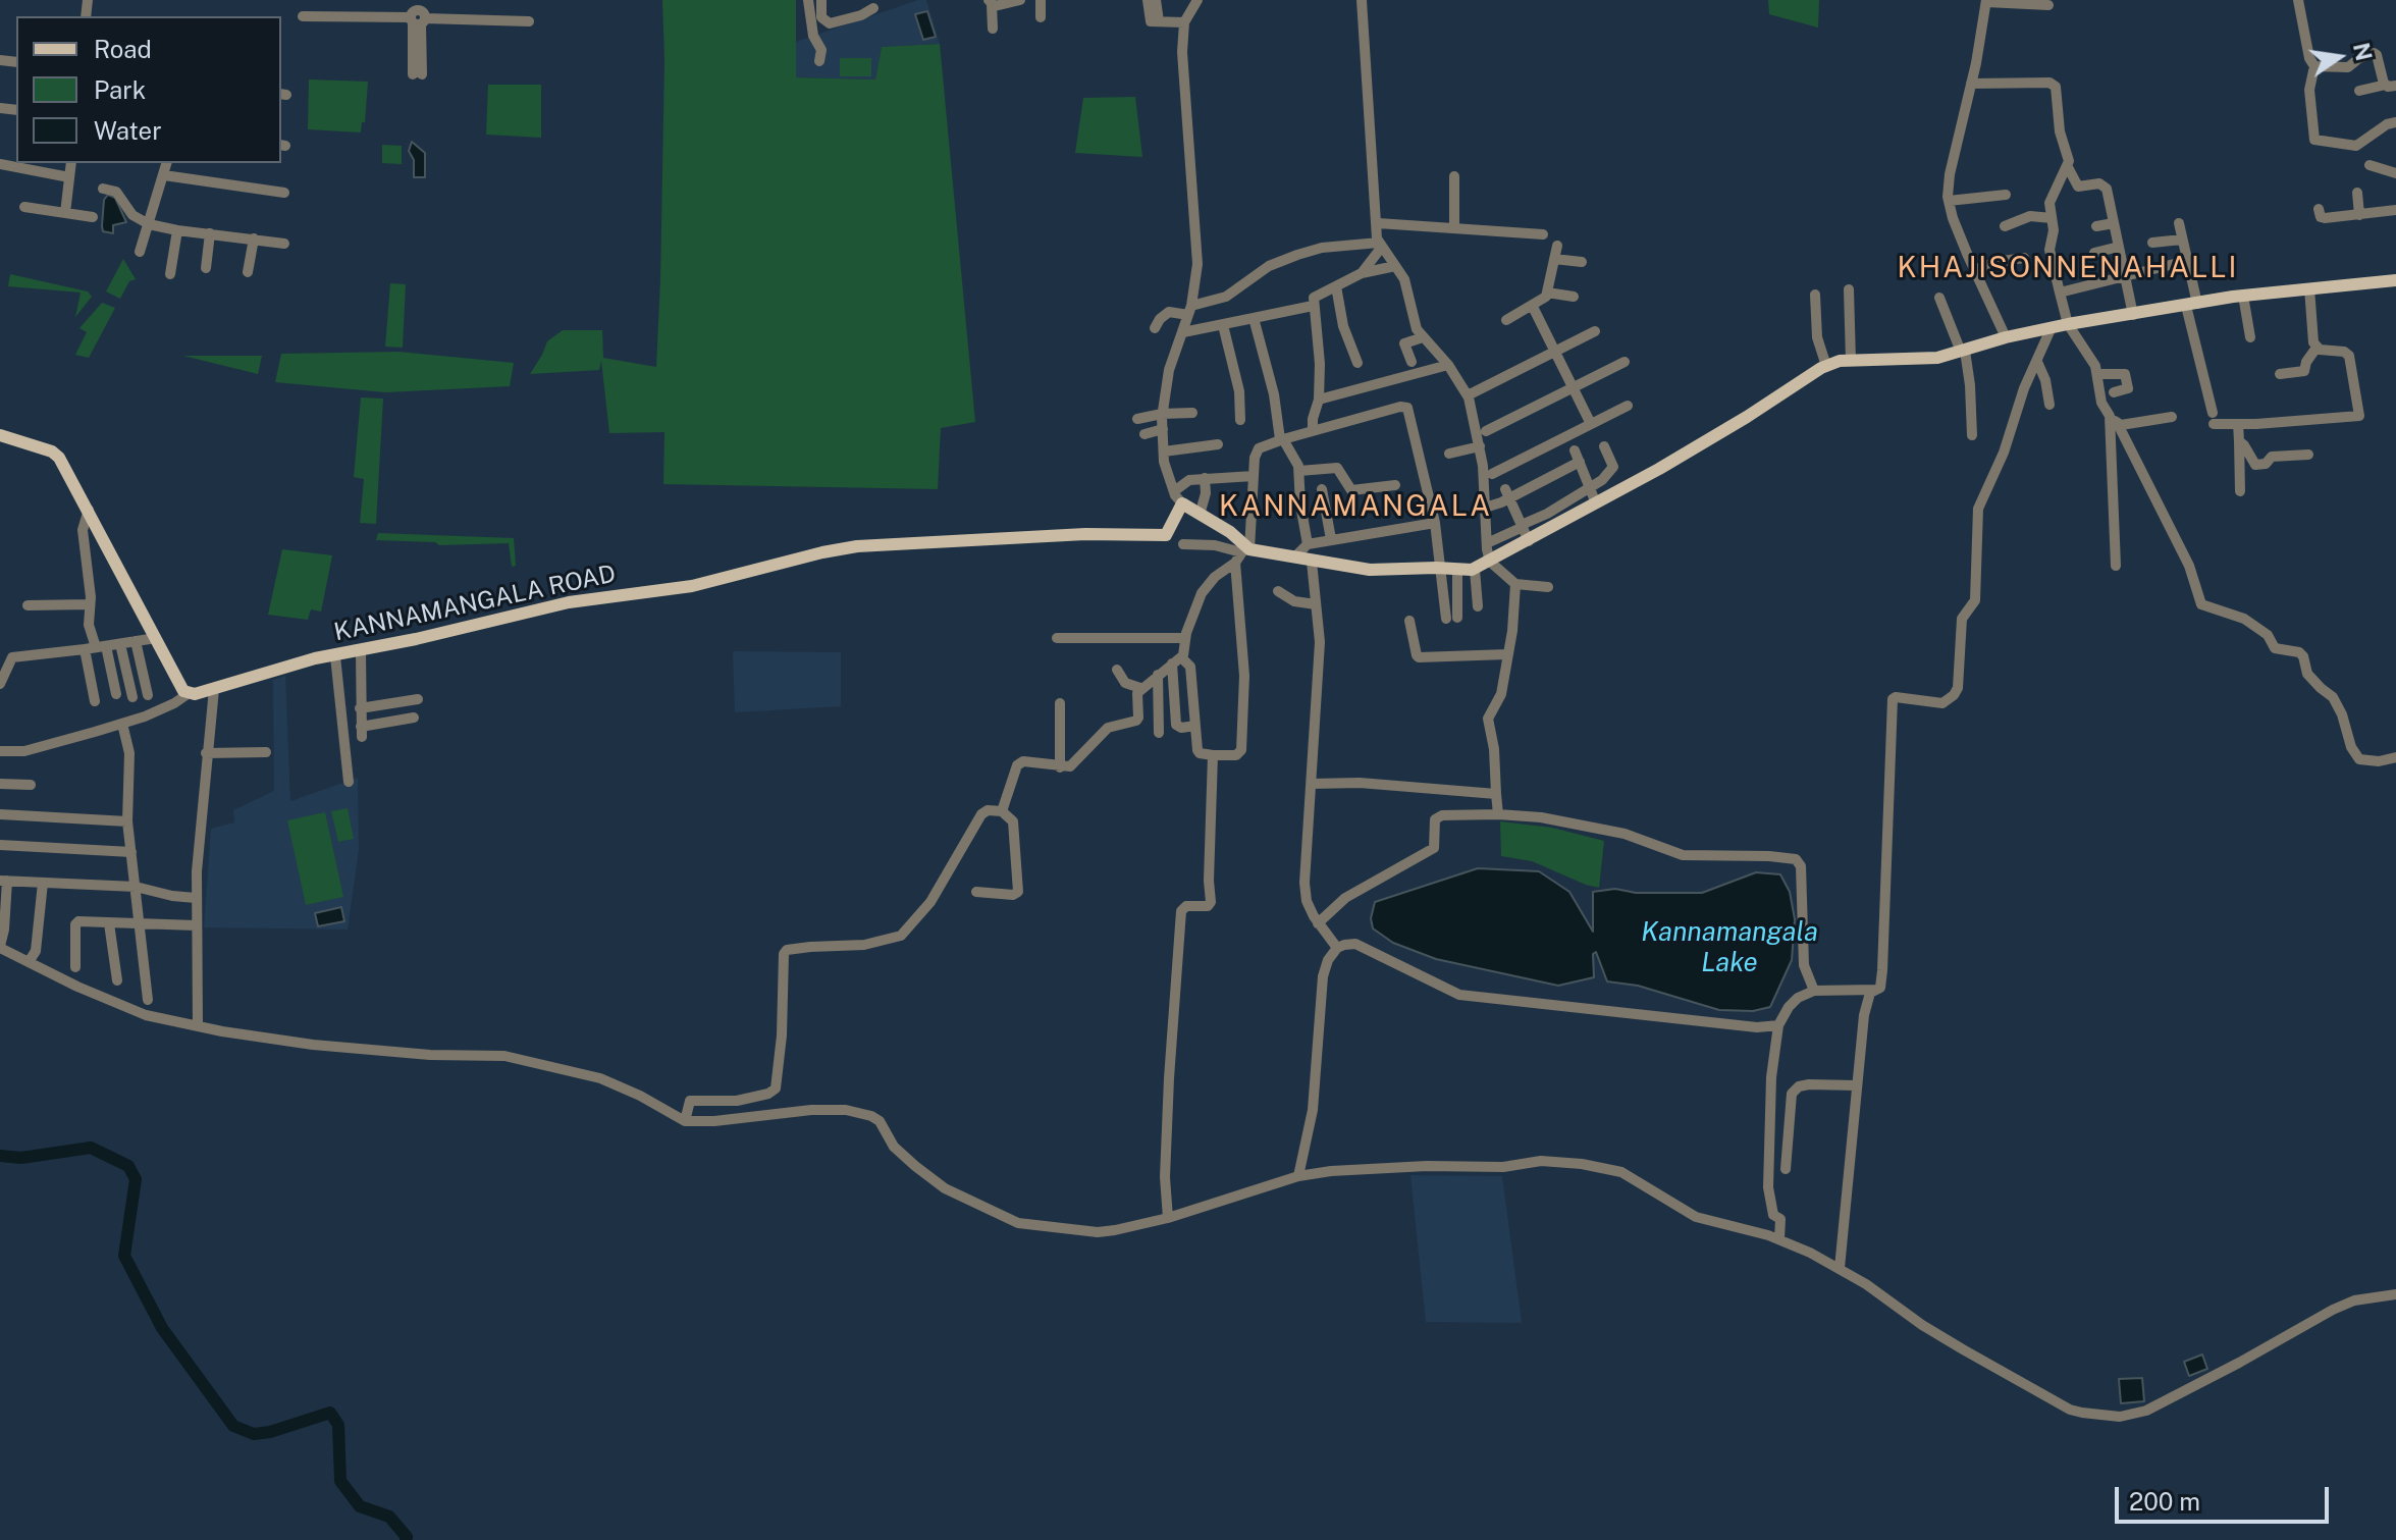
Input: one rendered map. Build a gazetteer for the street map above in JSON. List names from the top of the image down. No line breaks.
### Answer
{"streets":{"main road":["KANNAMANGALA ROAD"]},"districts":["KHAJISONNENAHALLI","KANNAMANGALA"],"water":["Kannamangala Lake"],"legend":["Road","Park","Water"],"scale_bar":"200 m","north":"right"}
